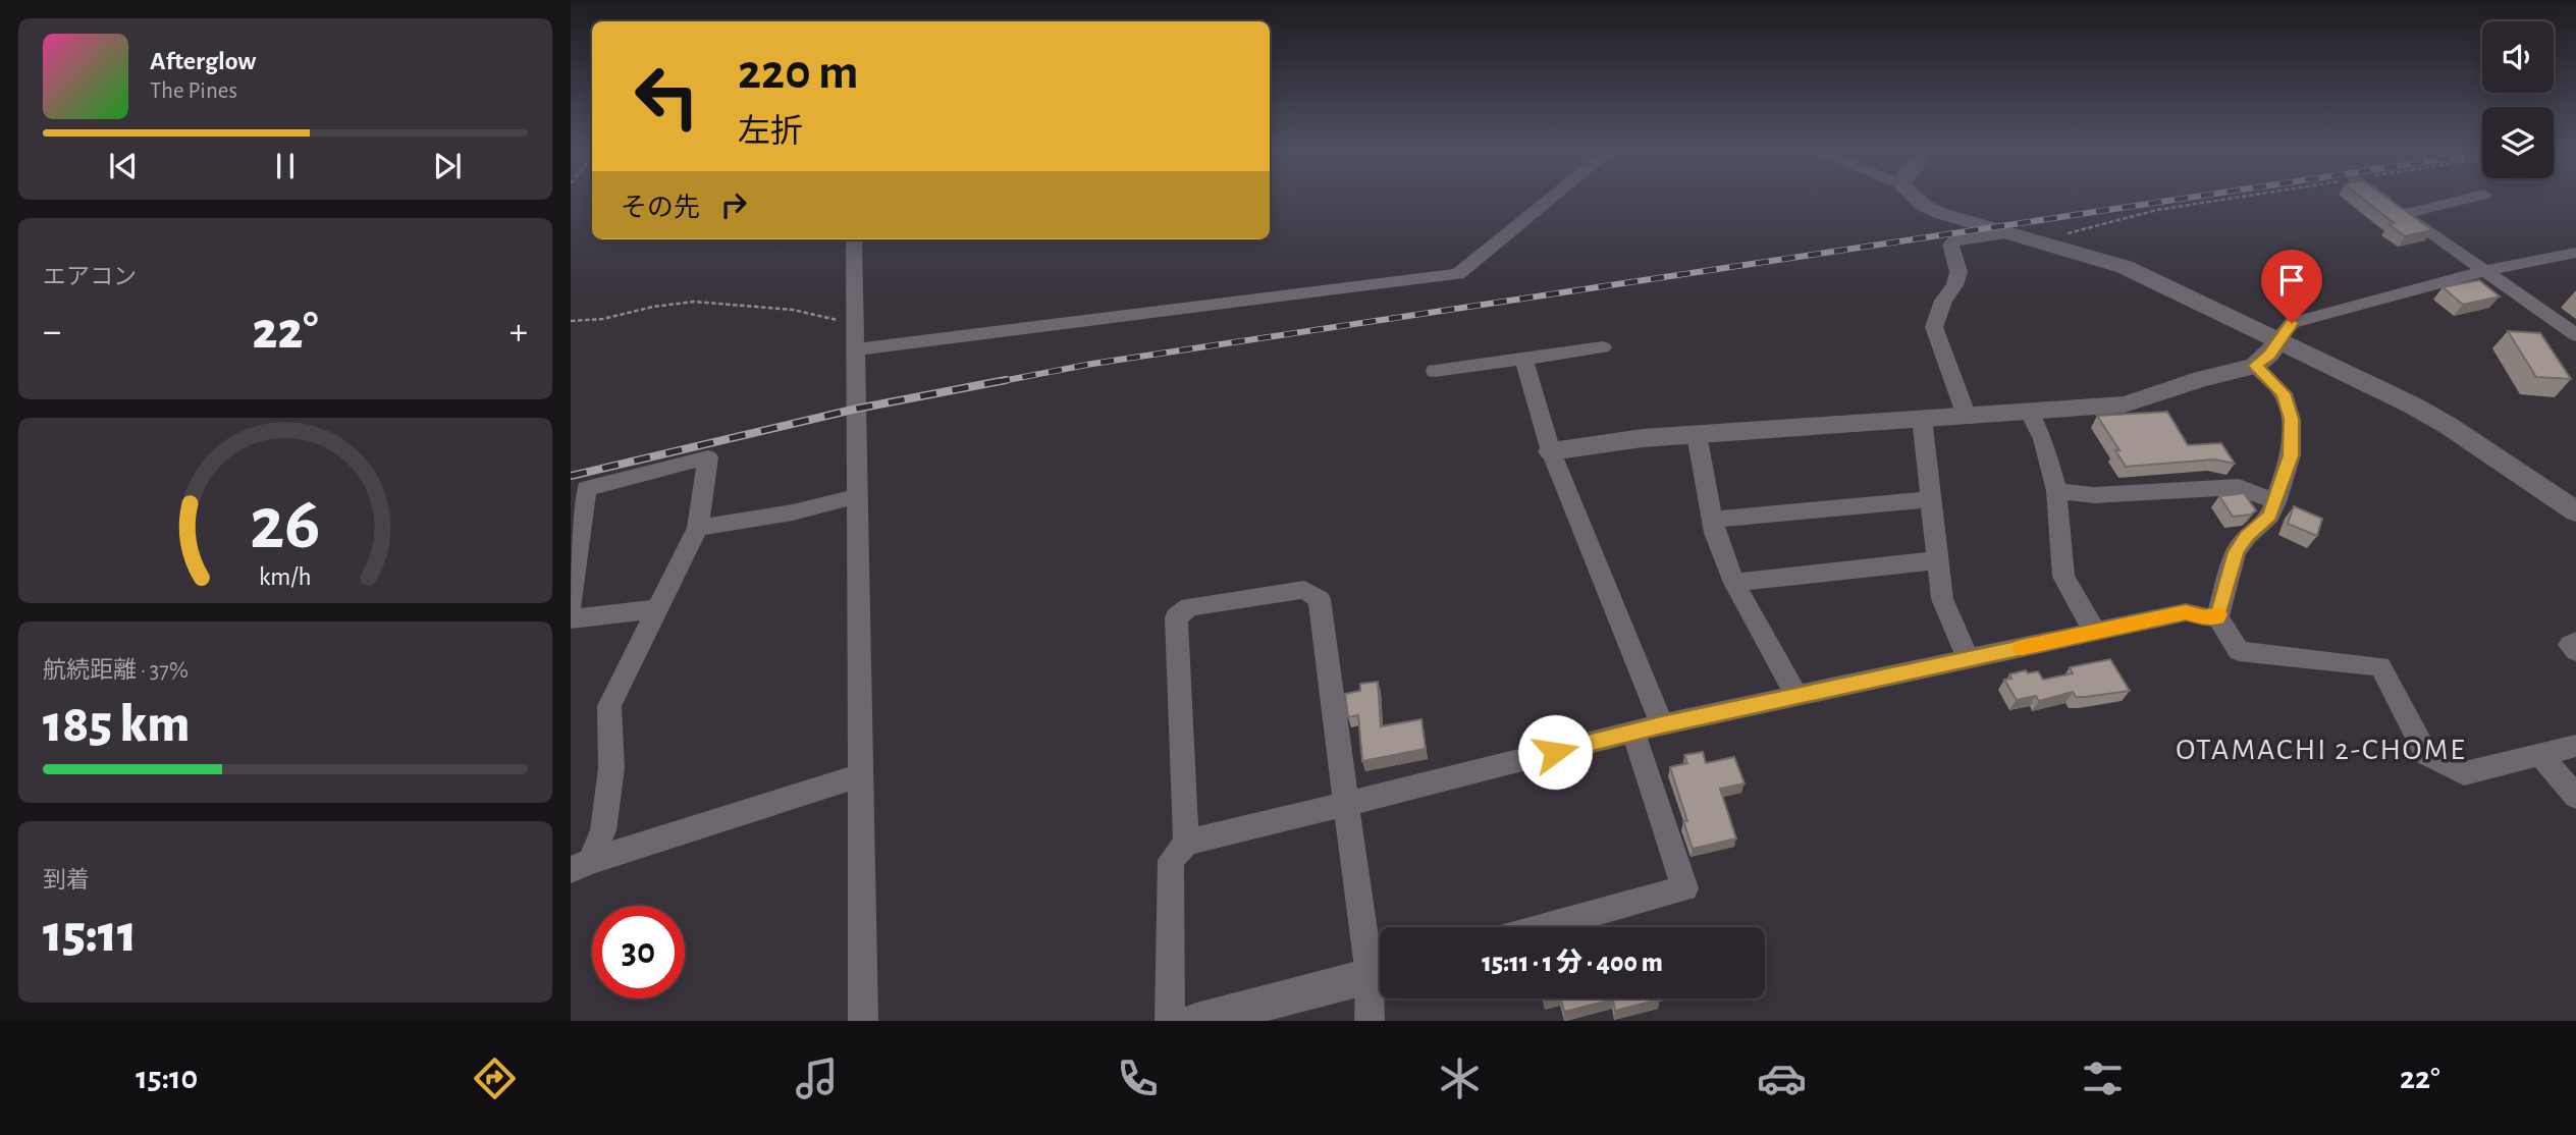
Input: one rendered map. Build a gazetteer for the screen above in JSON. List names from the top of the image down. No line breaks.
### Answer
{"districts":["OTAMACHI 2-CHOME"],"page":{"turn":["220 m","左折"],"song":["Afterglow","The Pines"],"then":"その先","tile":["エアコン",["航続距離 · 37%","185 km"],["到着","15:11"]],"heat":["−","22°","+"],"limit":"30","trip":"15:11 · 1 分 · 400 m","tabs":["15:10","22°"],"gauge":["26","km/h"]}}
